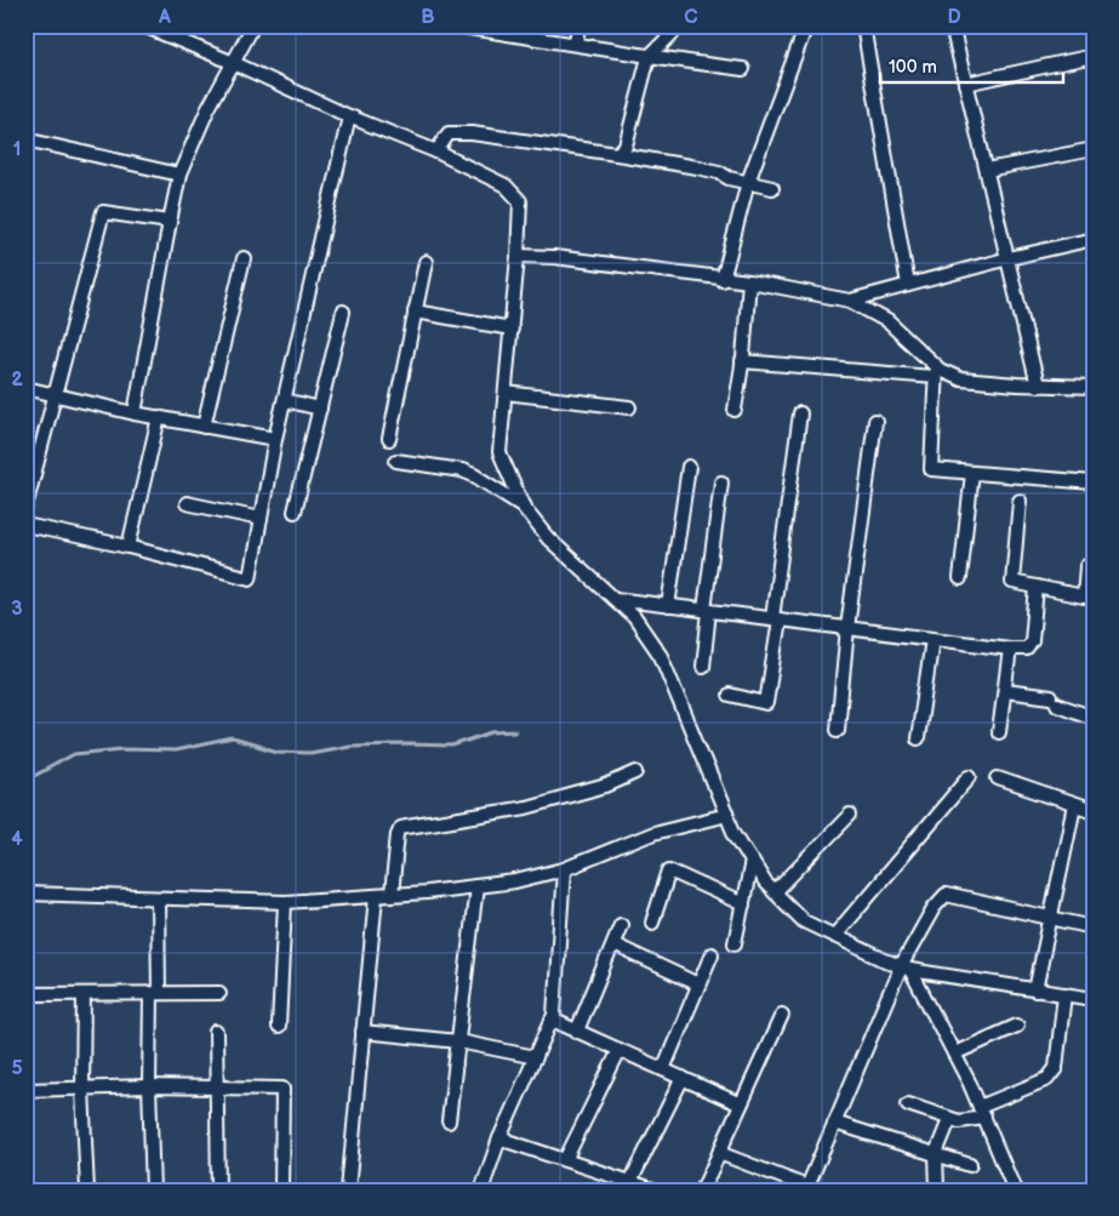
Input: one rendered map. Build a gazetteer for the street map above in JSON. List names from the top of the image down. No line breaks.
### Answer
{"scale_bar":"100 m","grid":{"columns":["A","B","C","D"],"rows":["1","2","3","4","5"]}}
